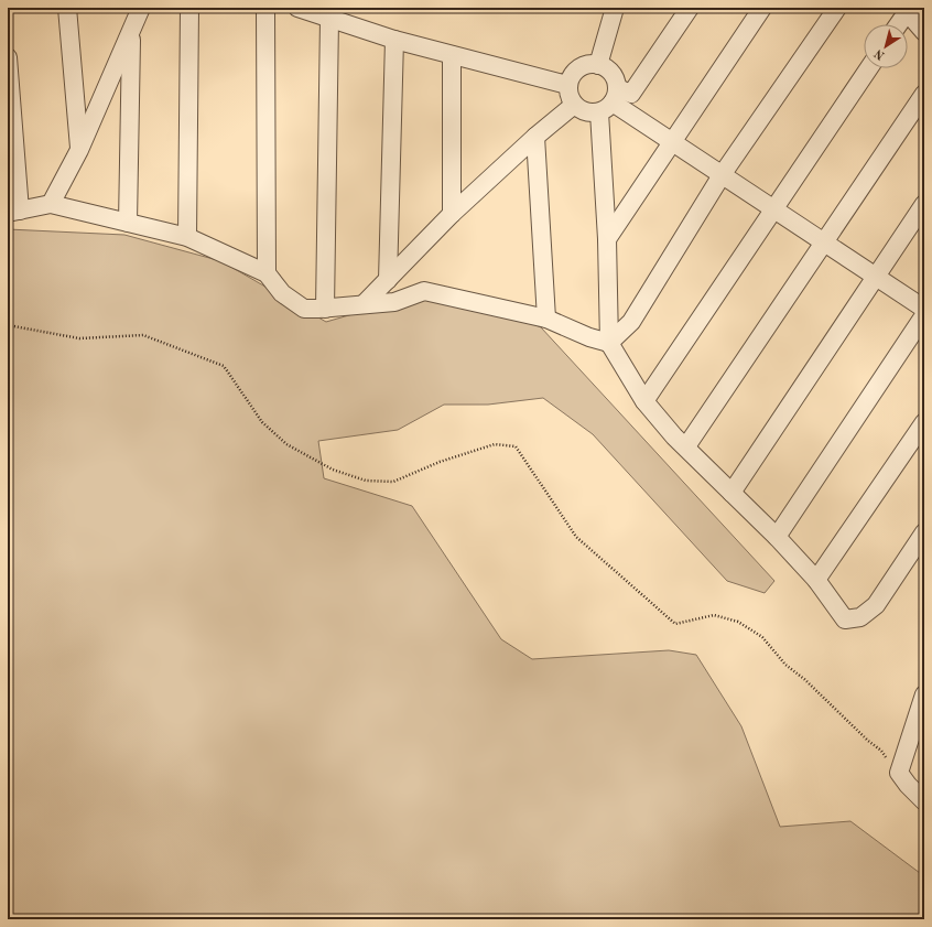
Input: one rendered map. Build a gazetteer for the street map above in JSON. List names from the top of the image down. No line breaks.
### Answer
{"north":"bottom left"}
